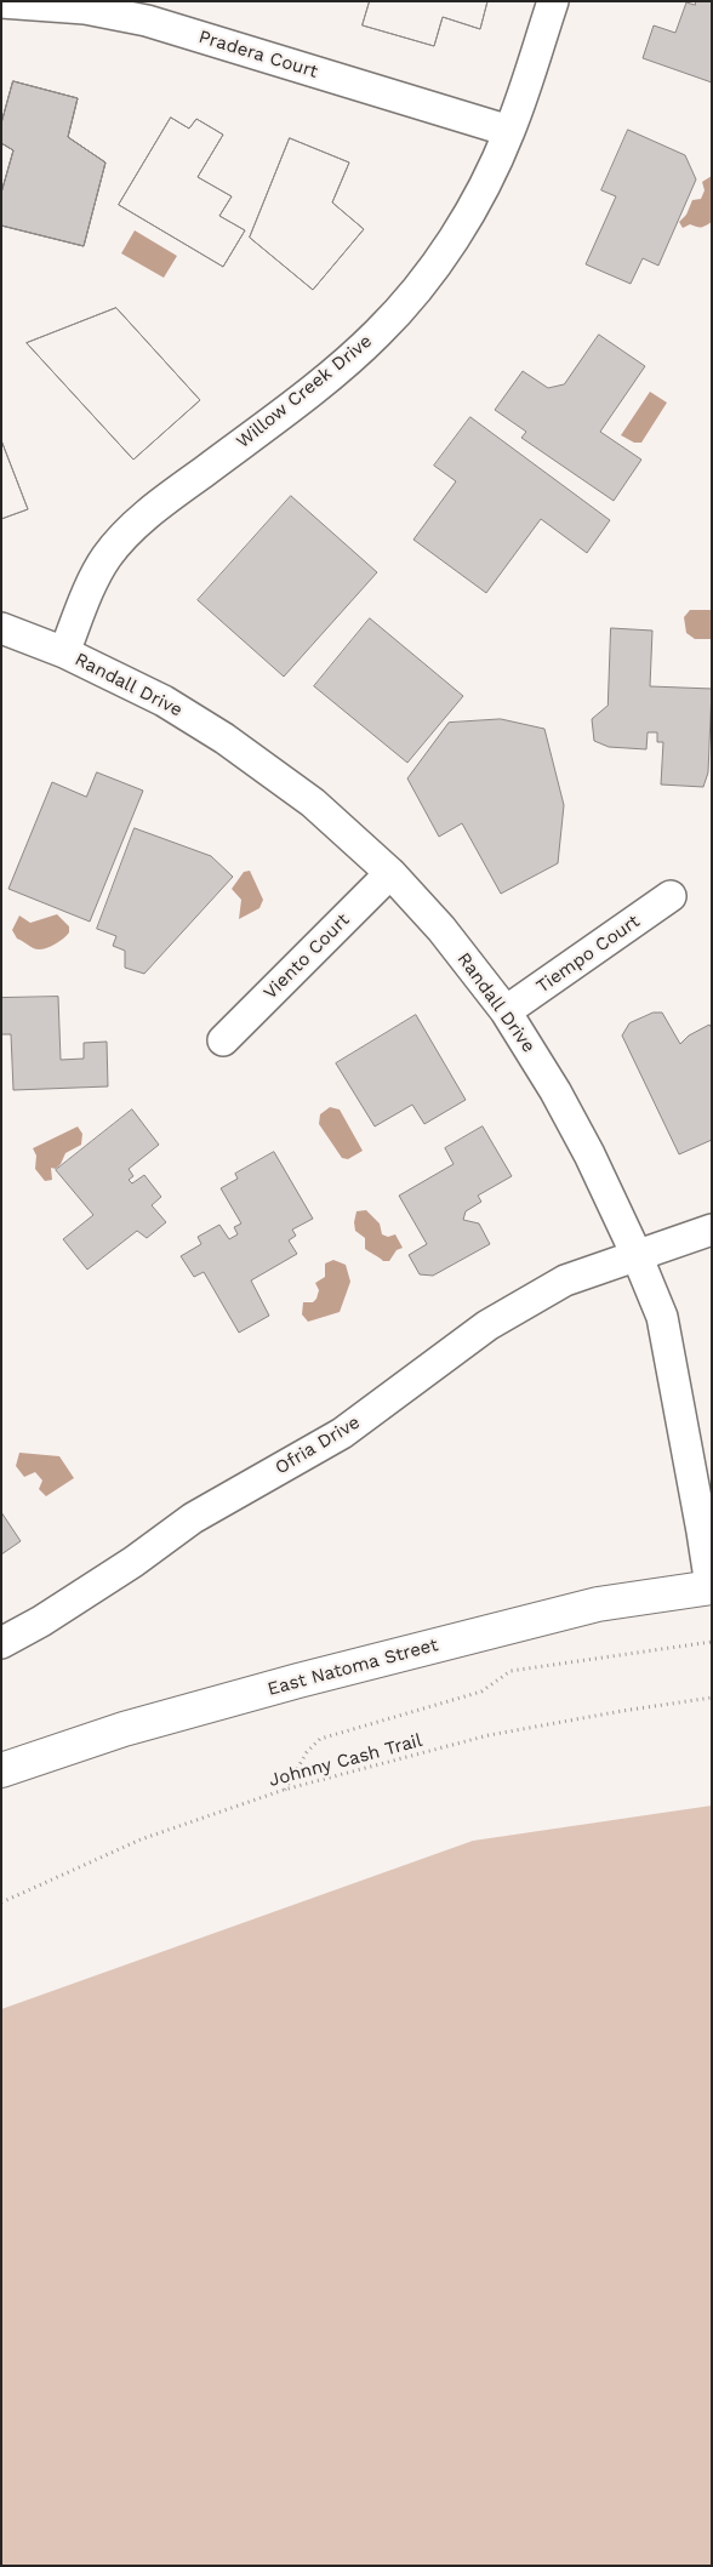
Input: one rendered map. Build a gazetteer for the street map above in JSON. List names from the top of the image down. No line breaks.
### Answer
{"streets":{"main road":["East Natoma Street"],"street":["Pradera Court","Willow Creek Drive","Randall Drive","Tiempo Court","Viento Court","Ofria Drive"],"path":["Johnny Cash Trail"]},"crossings":[["Pradera Court","Willow Creek Drive"],["Willow Creek Drive","Randall Drive"],["Randall Drive","Tiempo Court"],["Randall Drive","Viento Court"],["Randall Drive","Ofria Drive"],["Randall Drive","East Natoma Street"]]}
